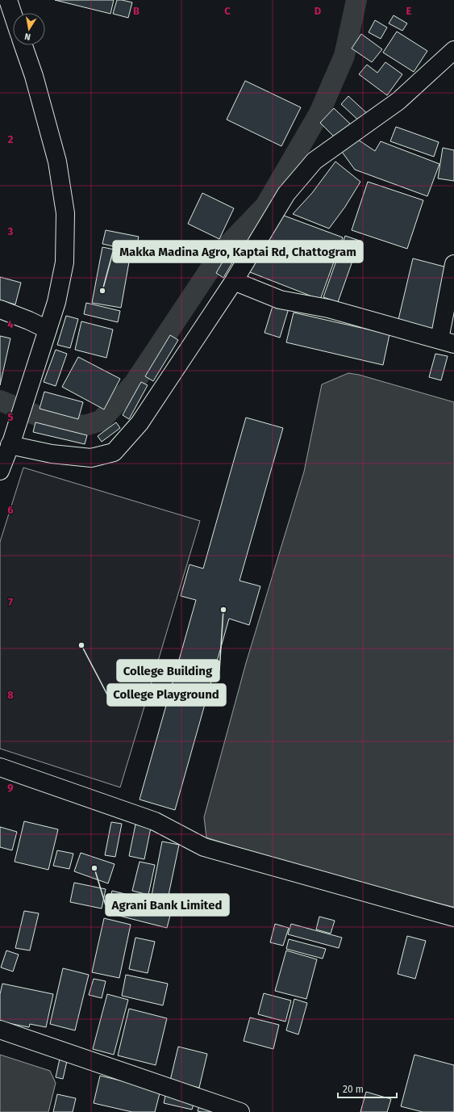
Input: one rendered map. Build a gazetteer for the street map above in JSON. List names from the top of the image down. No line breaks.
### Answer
{"places":["Makka Madina Agro, Kaptai Rd, Chattogram","College Building","College Playground","Agrani Bank Limited"],"scale_bar":"20 m","north":"bottom","grid":{"columns":["B","C","D","E"],"rows":["2","3","4","5","6","7","8","9"]}}
